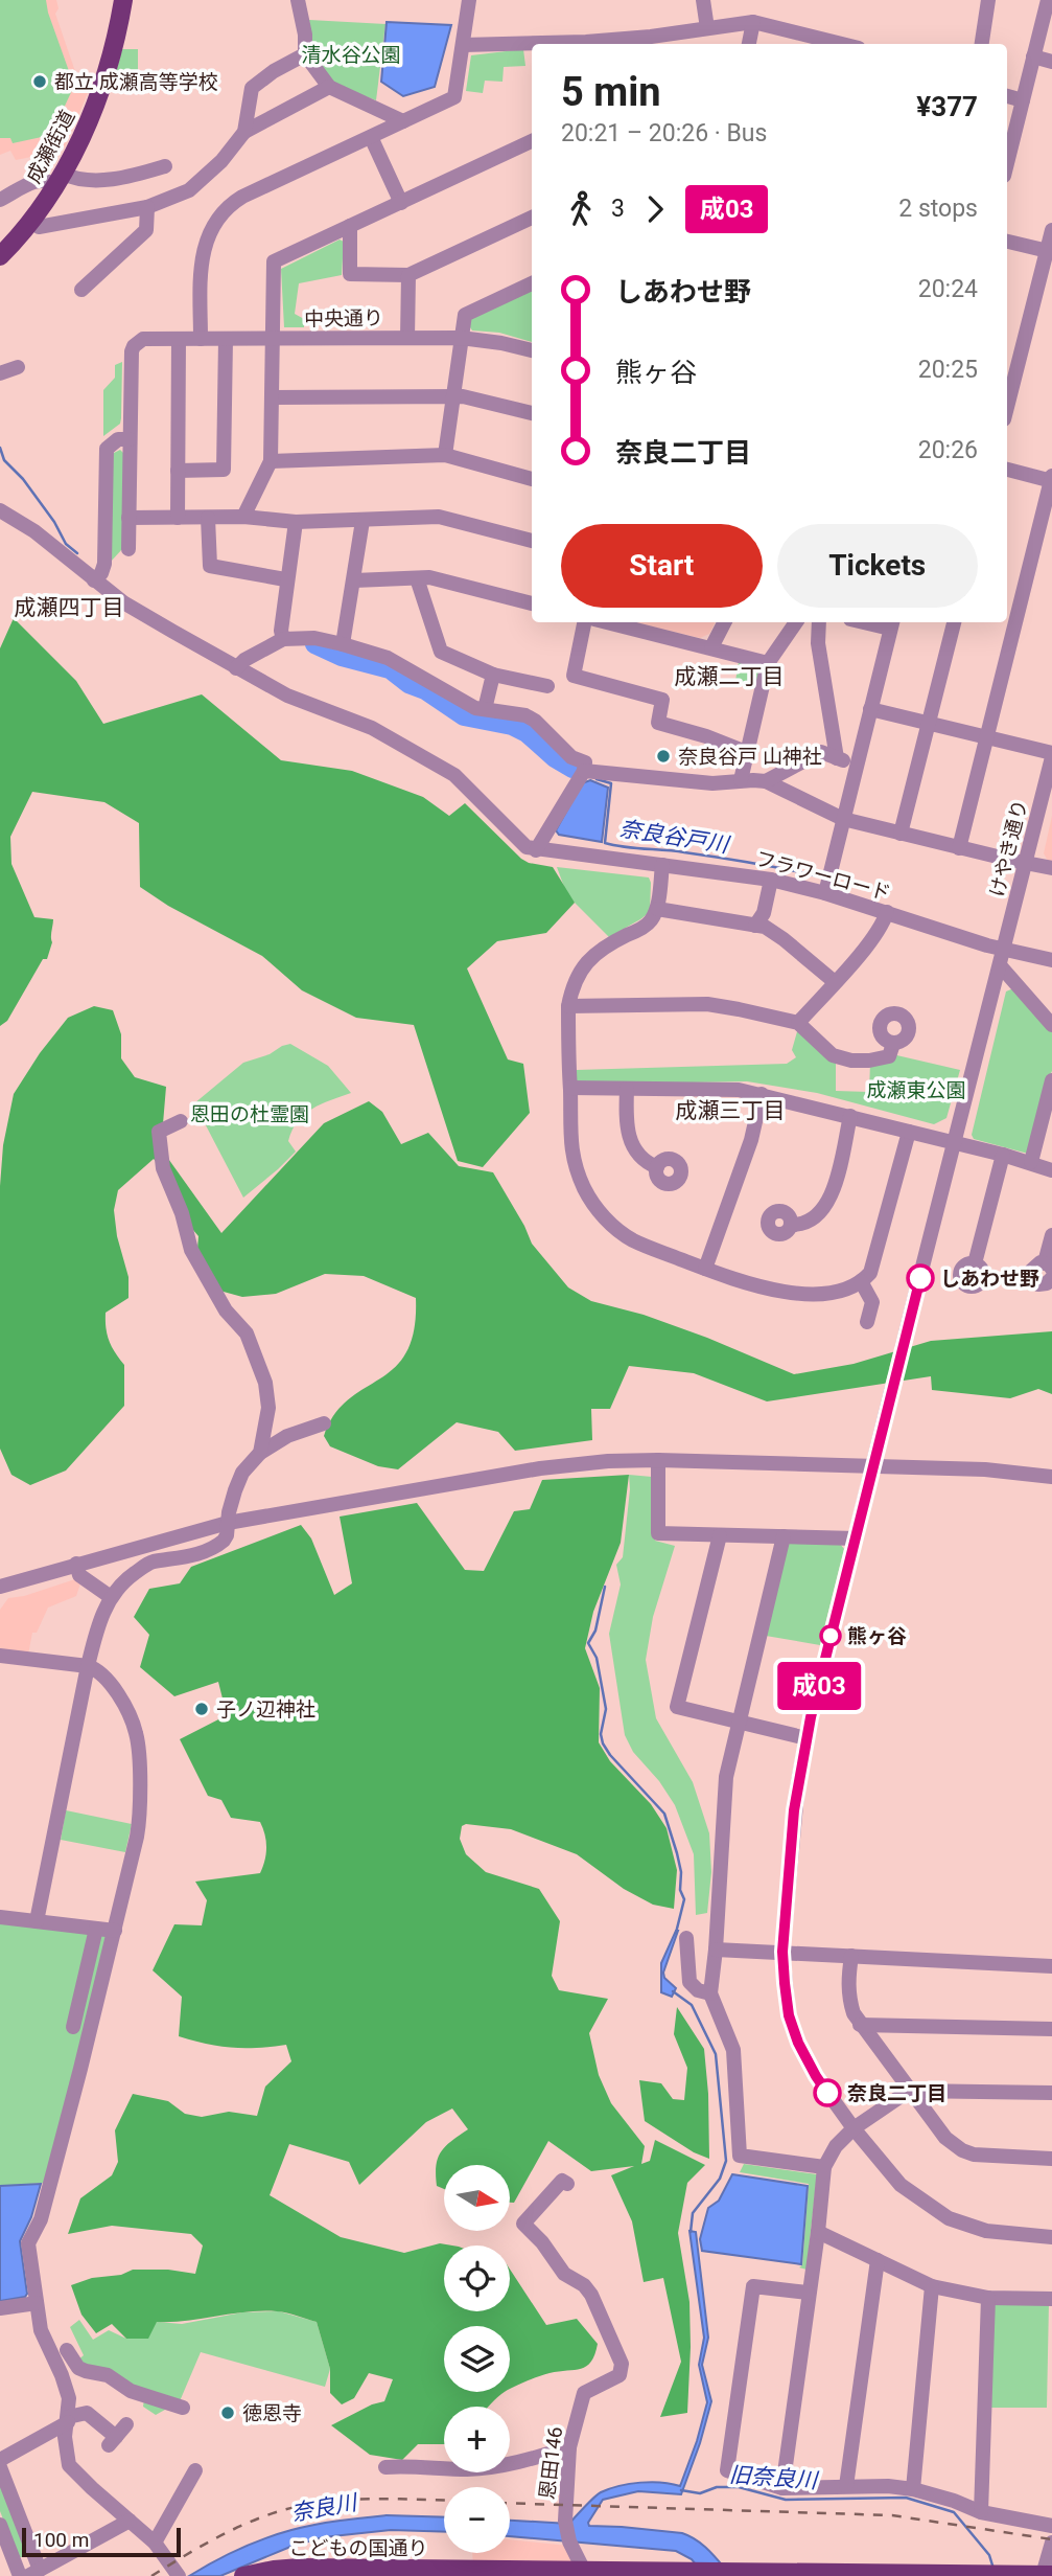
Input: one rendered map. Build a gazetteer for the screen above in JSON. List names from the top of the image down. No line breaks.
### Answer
{"streets":{"main road":["成瀬街道","こどもの国通り"],"street":["中央通り","けやき通り","フラワーロード","恩田146"]},"crossings":[["けやき通り","フラワーロード"],["恩田146","こどもの国通り"]],"districts":["成瀬四丁目","成瀬二丁目","成瀬三丁目"],"water":["奈良谷戸川","旧奈良川","奈良川"],"parks":["清水谷公園","成瀬東公園","恩田の杜霊園"],"places":["都立 成瀬高等学校","奈良谷戸 山神社","しあわせ野","熊ヶ谷","子ノ辺神社","奈良二丁目","徳恩寺"],"lines":["bus line 成03"],"scale_bar":"100 m","north":"right","page":{"on_map":"成03","heading":["5 min","20:21 – 20:26 · Bus","¥377"],"legs":["3","成03","2 stops"],"list":[{"name":"しあわせ野","value":"20:24"},{"name":"熊ヶ谷","value":"20:25"},{"name":"奈良二丁目","value":"20:26"}],"buttons":["Start","Tickets"],"map_buttons":["+","−"],"scale":"100 m"}}
